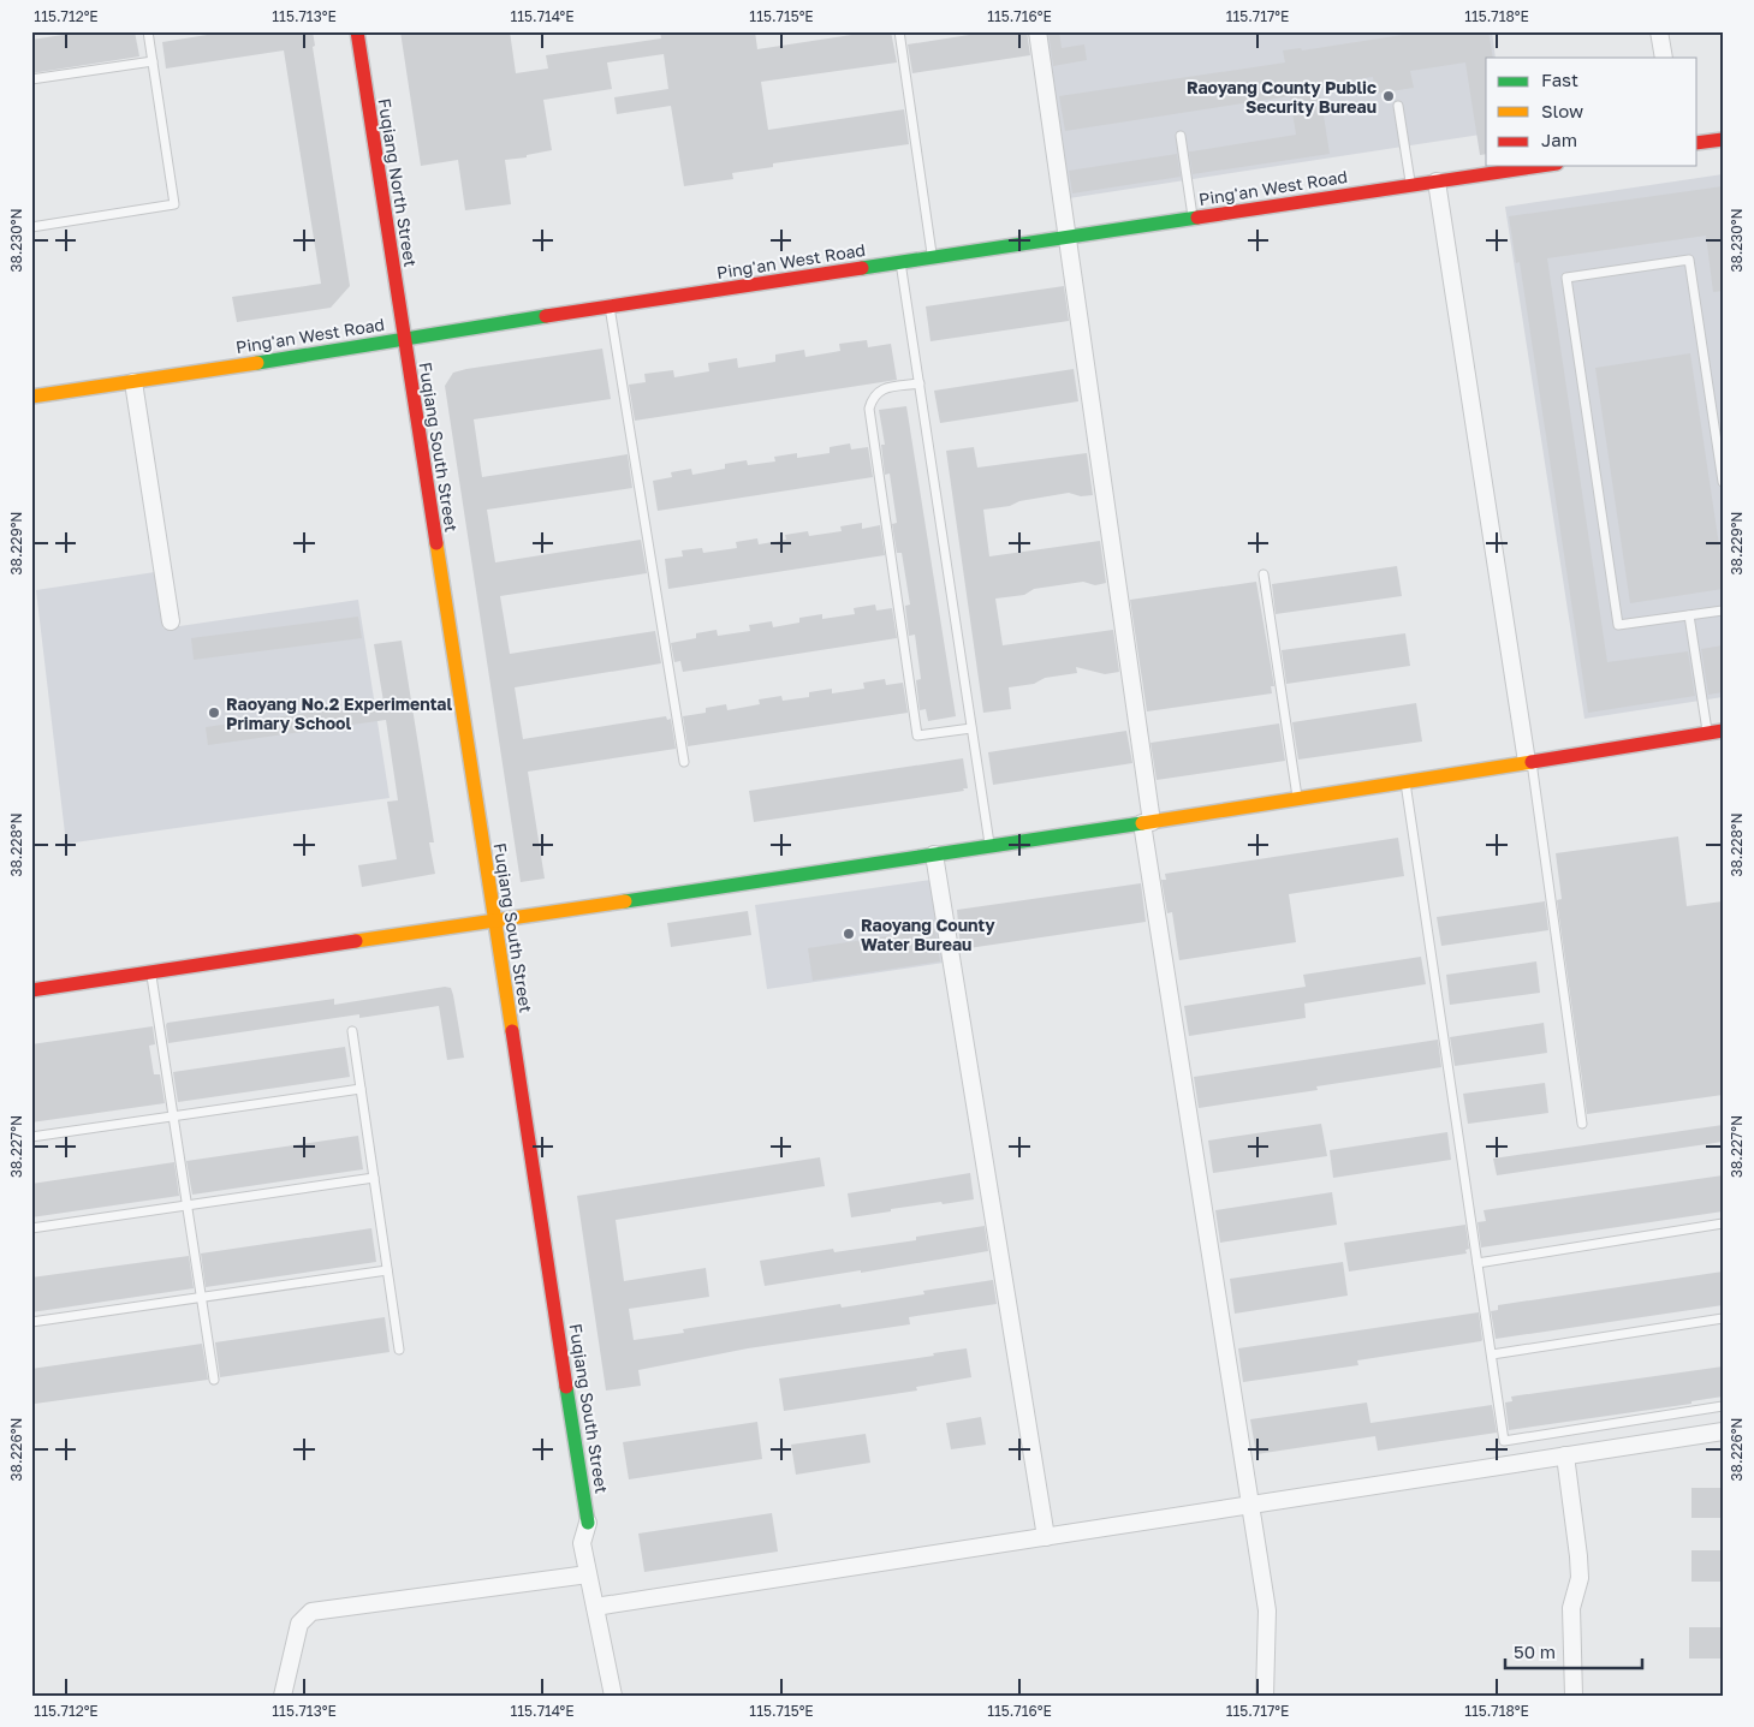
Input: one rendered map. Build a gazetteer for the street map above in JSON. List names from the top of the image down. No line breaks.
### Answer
{"streets":{"street":["Fuqiang North Street","Ping'an West Road","Fuqiang South Street"]},"crossings":[["Fuqiang North Street","Ping'an West Road"],["Fuqiang North Street","Fuqiang South Street"],["Ping'an West Road","Fuqiang South Street"]],"places":["Raoyang County Public Security Bureau","Raoyang No.2 Experimental Primary School","Raoyang County Water Bureau"],"legend":["Fast","Slow","Jam"],"scale_bar":"50 m","coordinates":["115.712°E","115.713°E","115.714°E","115.715°E","115.716°E","115.717°E","115.718°E","38.230°N","38.229°N","38.228°N","38.227°N","38.226°N"]}
